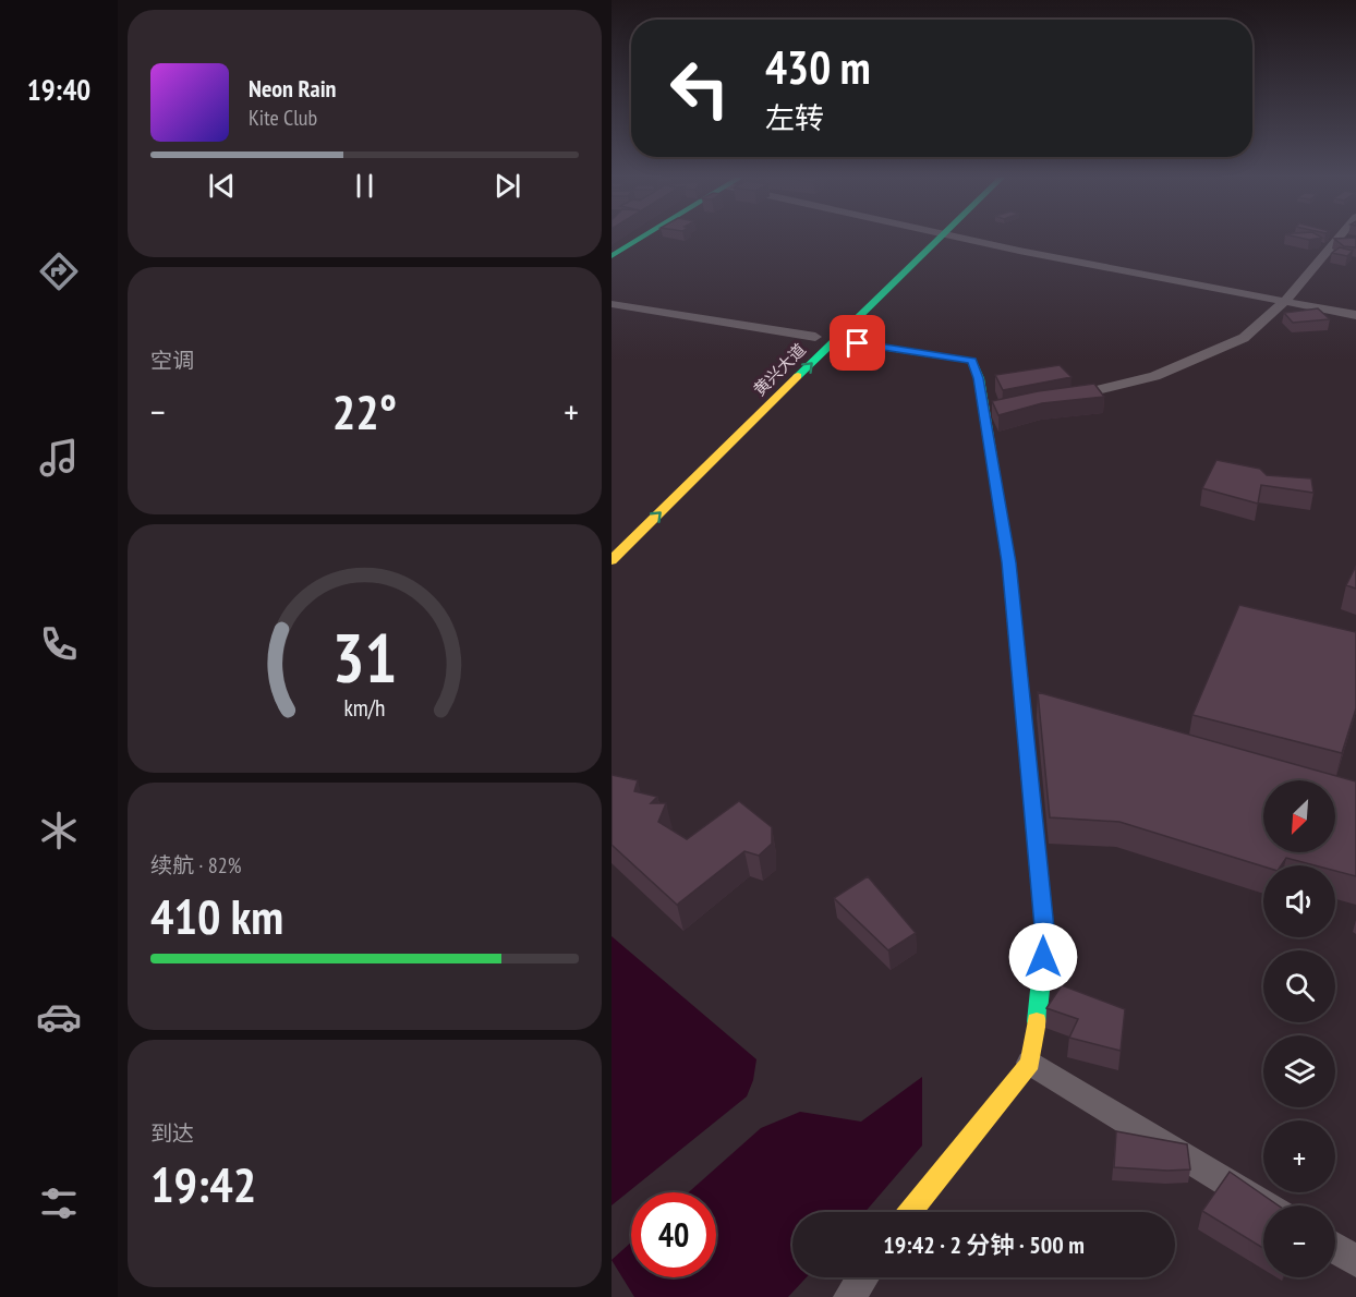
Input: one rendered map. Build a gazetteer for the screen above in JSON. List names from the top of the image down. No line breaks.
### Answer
{"streets":{"main road":["黄兴大道"]},"one_way":["黄兴大道"],"north":"bottom left","page":{"tabs":"19:40","turn":["430 m","左转"],"song":["Neon Rain","Kite Club"],"tile":["空调",["续航 · 82%","410 km"],["到达","19:42"]],"heat":["−","22°","+"],"map_buttons":["+","−"],"limit":"40","trip":"19:42 · 2 分钟 · 500 m","gauge":["31","km/h"]}}
